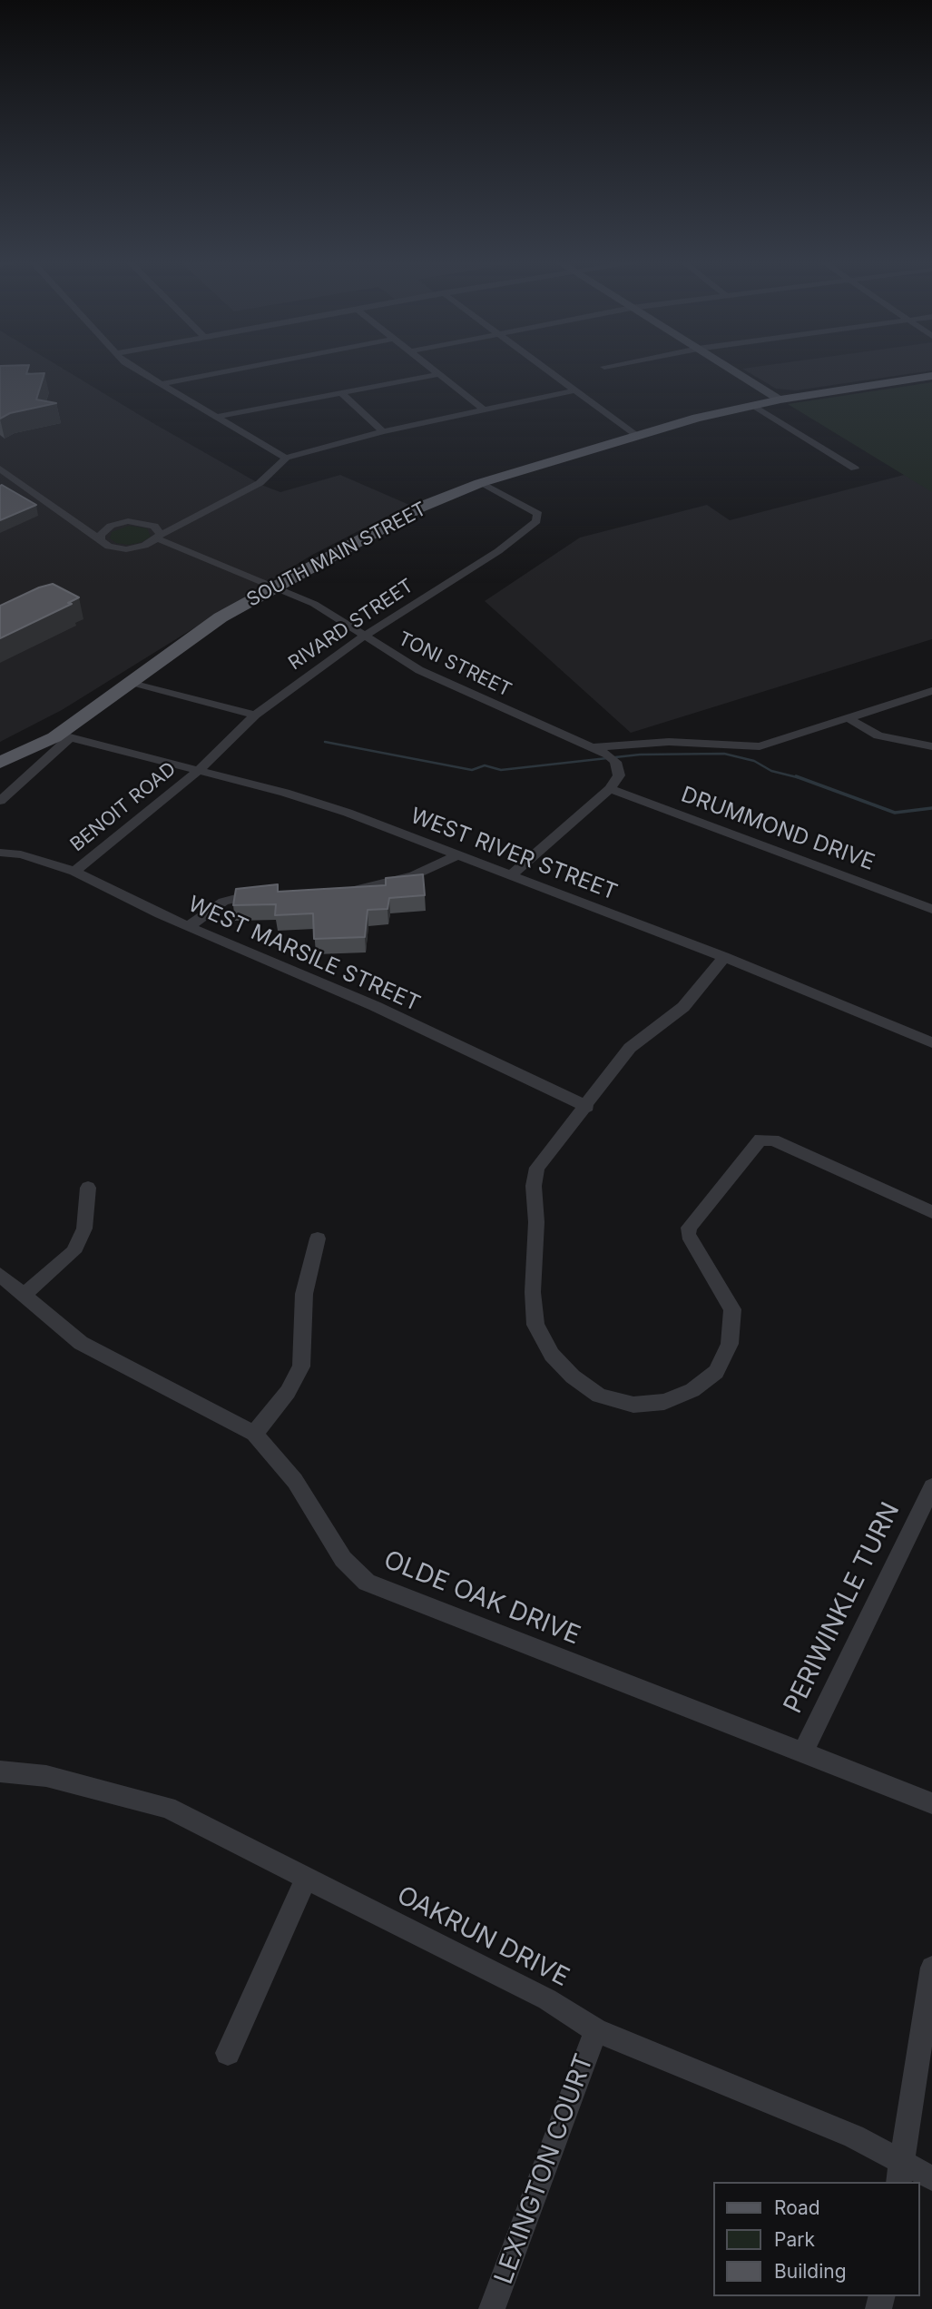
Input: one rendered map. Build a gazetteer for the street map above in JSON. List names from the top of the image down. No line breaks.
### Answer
{"streets":{"main road":["SOUTH MAIN STREET"],"street":["RIVARD STREET","TONI STREET","BENOIT ROAD","DRUMMOND DRIVE","WEST RIVER STREET","WEST MARSILE STREET","OLDE OAK DRIVE","PERIWINKLE TURN","OAKRUN DRIVE","LEXINGTON COURT"]},"crossings":[["SOUTH MAIN STREET","RIVARD STREET"],["SOUTH MAIN STREET","TONI STREET"],["SOUTH MAIN STREET","WEST RIVER STREET"],["RIVARD STREET","TONI STREET"],["RIVARD STREET","BENOIT ROAD"],["RIVARD STREET","WEST RIVER STREET"],["BENOIT ROAD","WEST RIVER STREET"],["BENOIT ROAD","WEST MARSILE STREET"],["OLDE OAK DRIVE","PERIWINKLE TURN"],["OAKRUN DRIVE","LEXINGTON COURT"]],"legend":["Road","Park","Building"]}
